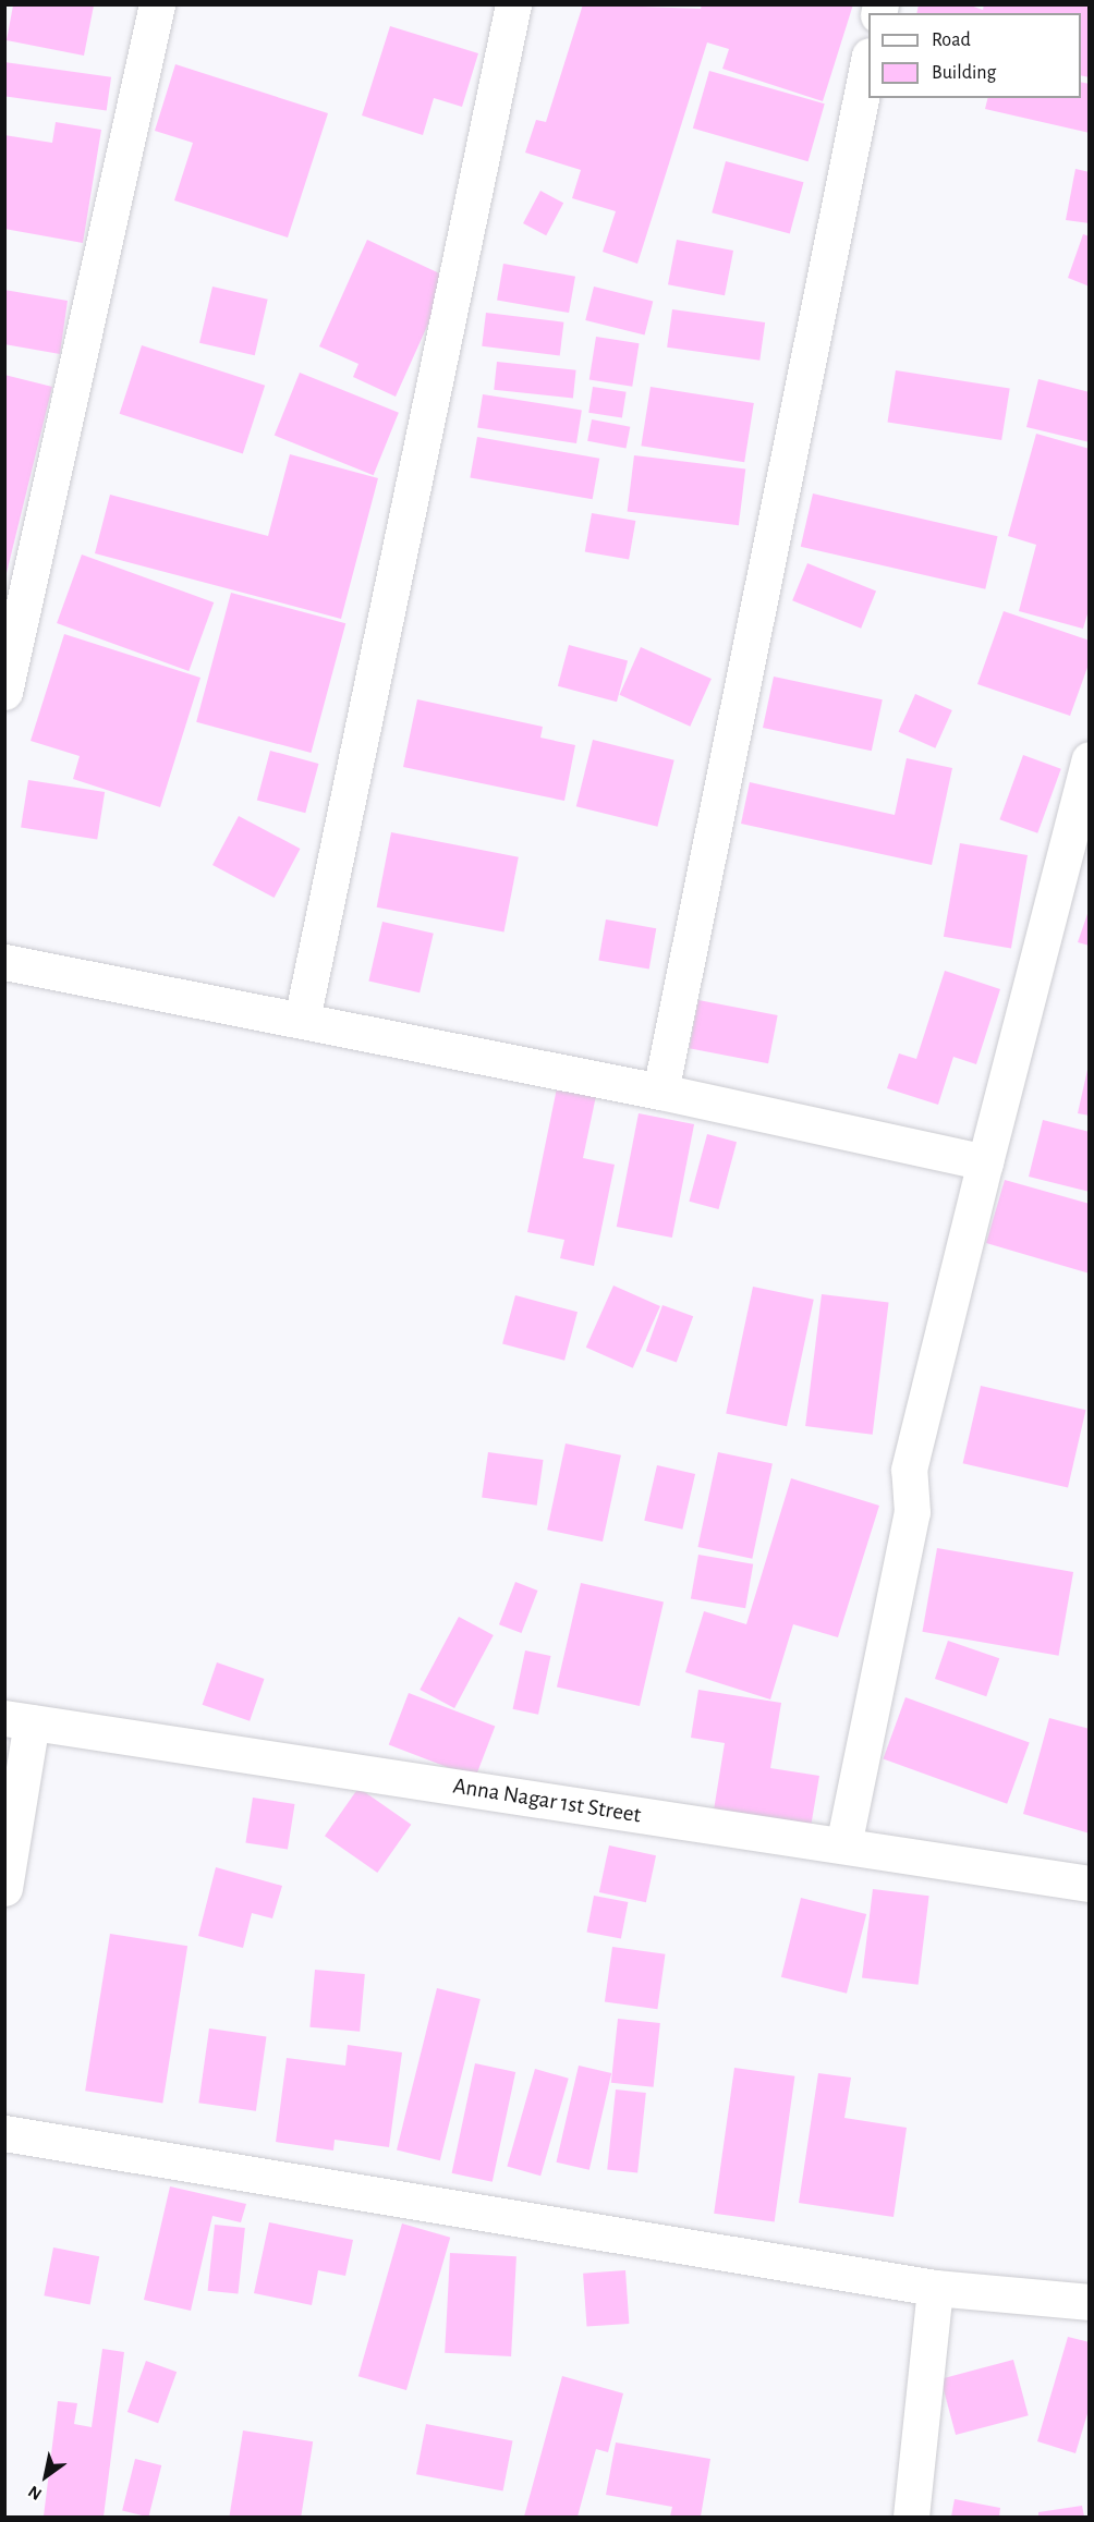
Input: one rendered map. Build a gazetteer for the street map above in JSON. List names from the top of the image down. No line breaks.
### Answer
{"streets":{"street":["Anna Nagar 1st Street"]},"legend":["Road","Building"],"north":"bottom left"}
